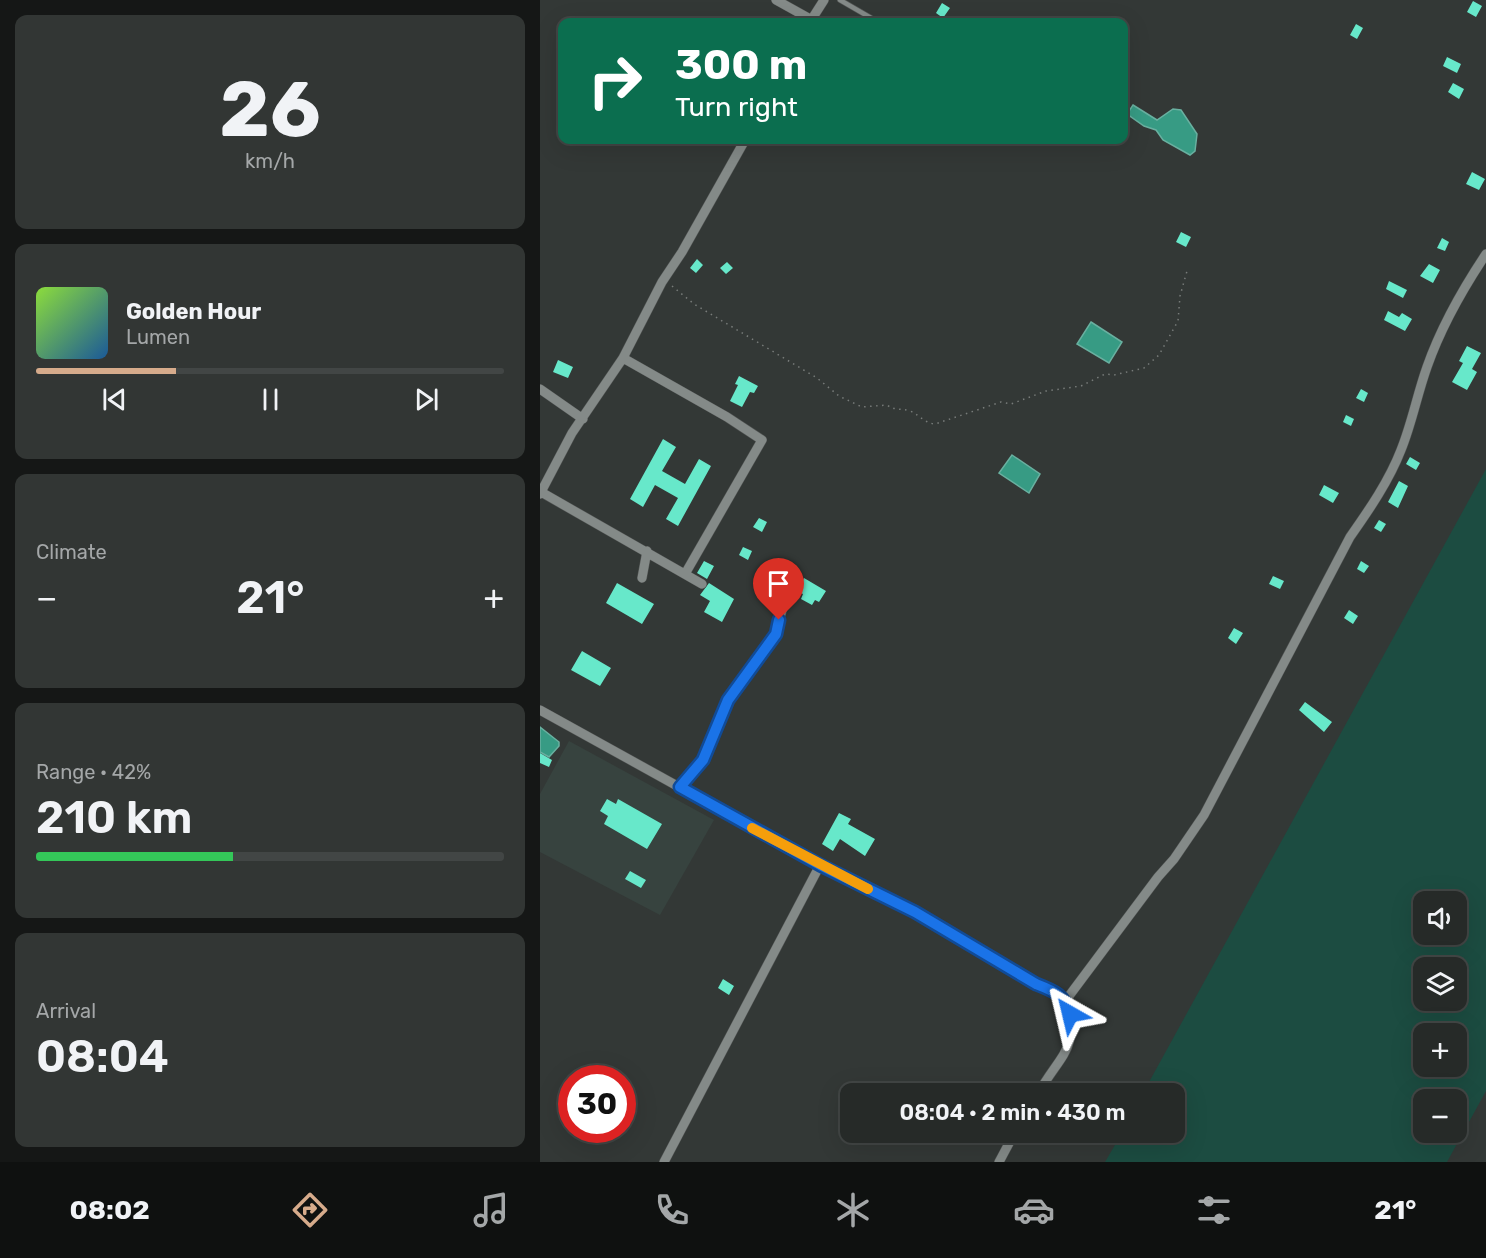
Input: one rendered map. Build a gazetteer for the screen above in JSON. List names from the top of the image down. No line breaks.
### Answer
{"page":{"tile":[["26","km/h"],"Climate",["Range · 42%","210 km"],["Arrival","08:04"]],"turn":["300 m","Turn right"],"song":["Golden Hour","Lumen"],"heat":["−","21°","+"],"map_buttons":["+","−"],"limit":"30","trip":"08:04 · 2 min · 430 m","tabs":["08:02","21°"]}}
